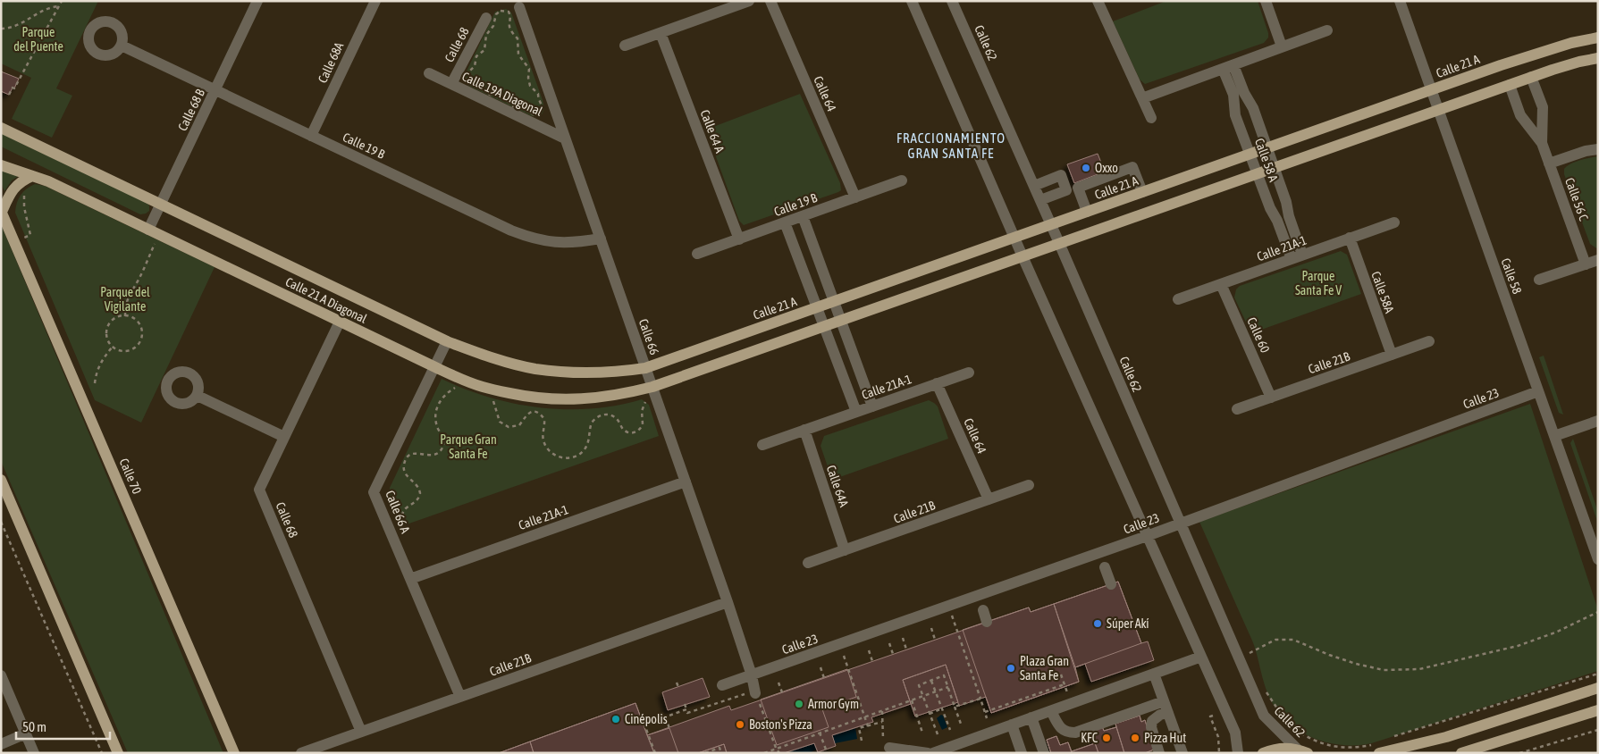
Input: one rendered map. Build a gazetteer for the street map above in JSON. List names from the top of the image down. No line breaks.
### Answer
{"streets":{"main road":["Calle 21 A","Calle 21 A Diagonal","Calle 70"],"street":["Calle 62","Calle 68","Calle 68A","Calle 19A Diagonal","Calle 64","Calle 68 B","Calle 64 A","Calle 19 B","Calle 58 A","Calle 56 C","Calle 21A-1","Calle 58","Calle 58A","Calle 60","Calle 66","Calle 21B","Calle 23","Calle 64A","Calle 66 A"]},"crossings":[["Calle 62","Calle 21 A"],["Calle 62","Calle 23"],["Calle 68","Calle 19A Diagonal"],["Calle 68","Calle 21 A Diagonal"],["Calle 68","Calle 21B"],["Calle 68A","Calle 19 B"],["Calle 21 A","Calle 58 A"],["Calle 21 A","Calle 58"],["Calle 21 A","Calle 21 A Diagonal"],["Calle 21 A","Calle 66"],["Calle 19A Diagonal","Calle 66"],["Calle 64","Calle 19 B"],["Calle 64","Calle 21A-1"],["Calle 64","Calle 21B"],["Calle 68 B","Calle 19 B"],["Calle 68 B","Calle 21 A Diagonal"],["Calle 64 A","Calle 19 B"],["Calle 19 B","Calle 66"],["Calle 58 A","Calle 21A-1"],["Calle 21A-1","Calle 58A"],["Calle 21A-1","Calle 60"],["Calle 21A-1","Calle 66"],["Calle 21A-1","Calle 64A"],["Calle 21A-1","Calle 66 A"],["Calle 58","Calle 23"],["Calle 58A","Calle 21B"],["Calle 21 A Diagonal","Calle 66"],["Calle 21 A Diagonal","Calle 66 A"],["Calle 60","Calle 21B"],["Calle 66","Calle 21B"],["Calle 66","Calle 23"],["Calle 21B","Calle 64A"],["Calle 21B","Calle 66 A"]],"districts":["FRACCIONAMIENTO GRAN SANTA FE"],"parks":["Parque del Puente","Parque Santa Fe V","Parque del Vigilante","Parque Gran Santa Fe"],"places":["Oxxo","Súper Akí","Plaza Gran Santa Fe","Armor Gym","Cinépolis","Boston's Pizza","KFC","Pizza Hut"],"scale_bar":"50 m"}
